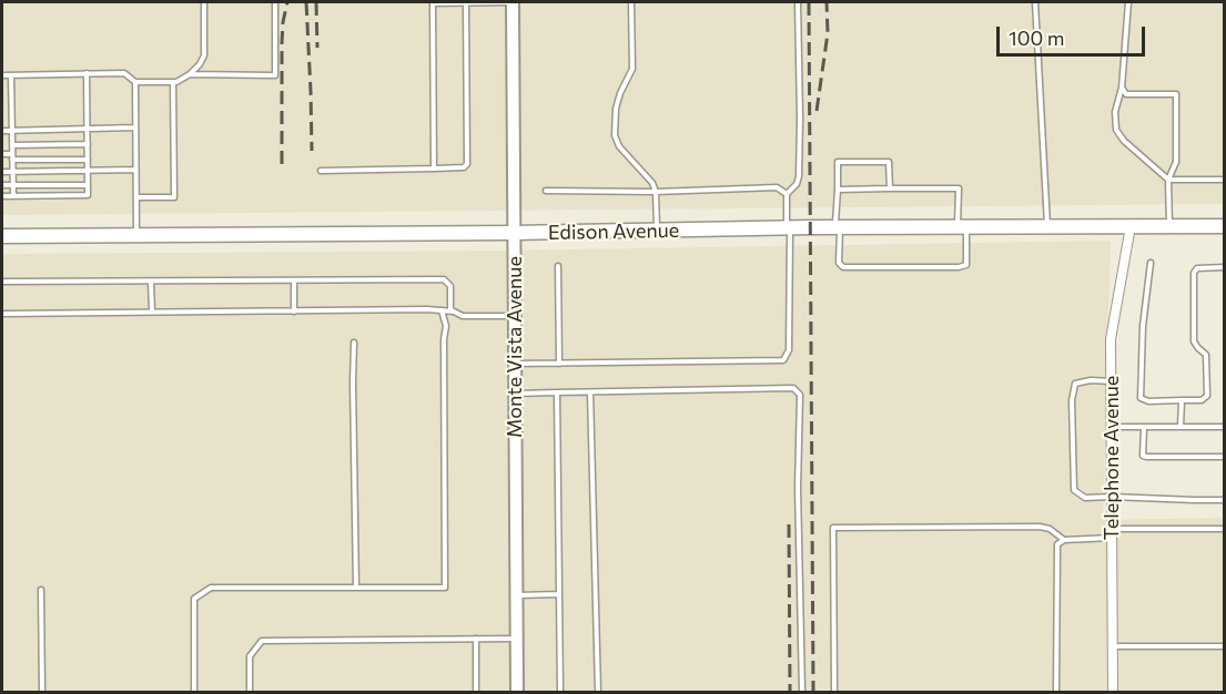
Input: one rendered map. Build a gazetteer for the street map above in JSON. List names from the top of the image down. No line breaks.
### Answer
{"streets":{"main road":["Edison Avenue"],"street":["Monte Vista Avenue","Telephone Avenue"]},"crossings":[["Edison Avenue","Monte Vista Avenue"],["Edison Avenue","Telephone Avenue"]],"scale_bar":"100 m"}
